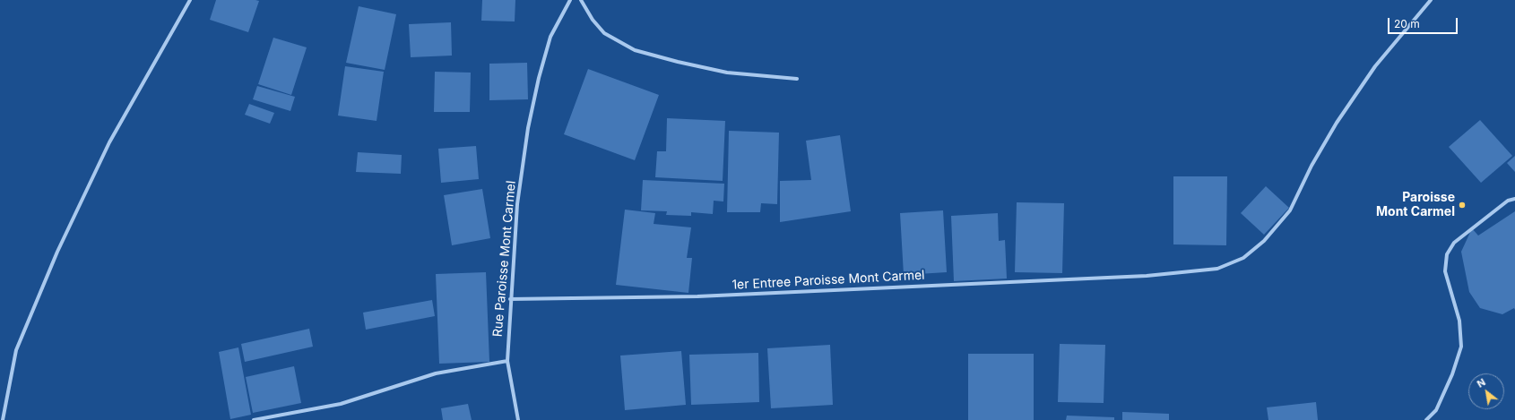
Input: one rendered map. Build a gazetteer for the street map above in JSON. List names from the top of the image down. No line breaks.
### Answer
{"streets":{"street":["Rue Paroisse Mont Carmel","1er Entree Paroisse Mont Carmel"]},"crossings":[["Rue Paroisse Mont Carmel","1er Entree Paroisse Mont Carmel"]],"places":["Paroisse Mont Carmel"],"scale_bar":"20 m","north":"top left"}
